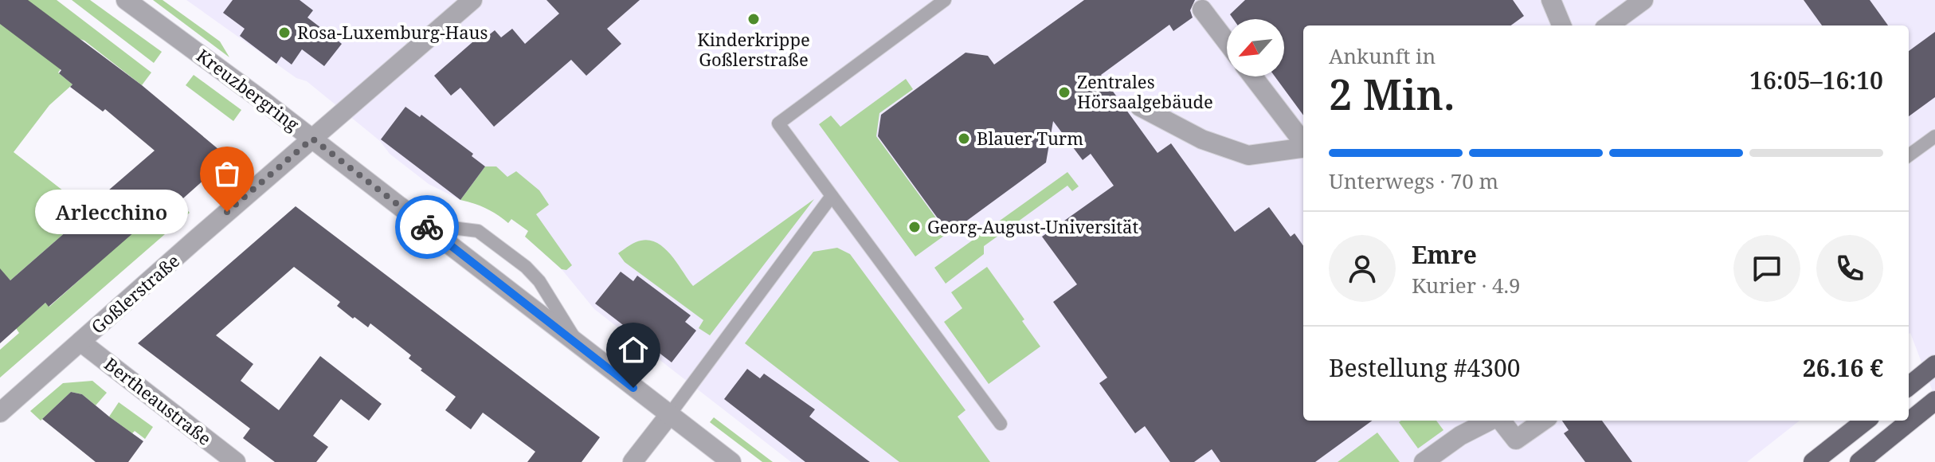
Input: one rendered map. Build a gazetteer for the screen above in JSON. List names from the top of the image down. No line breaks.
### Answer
{"streets":{"street":["Kreuzbergring","Goßlerstraße","Bertheaustraße"]},"crossings":[["Kreuzbergring","Goßlerstraße"],["Goßlerstraße","Bertheaustraße"]],"places":["Kinderkrippe Goßlerstraße","Rosa-Luxemburg-Haus","Zentrales Hörsaalgebäude","Blauer Turm","Arlecchino","Georg-August-Universität"],"north":"bottom left","page":{"heading":["2 Min.","Ankunft in","16:05–16:10"],"panel":["Emre","Kurier · 4.9","Bestellung #4300","26.16 €"],"bar":"Unterwegs · 70 m","bubble":"Arlecchino"}}
